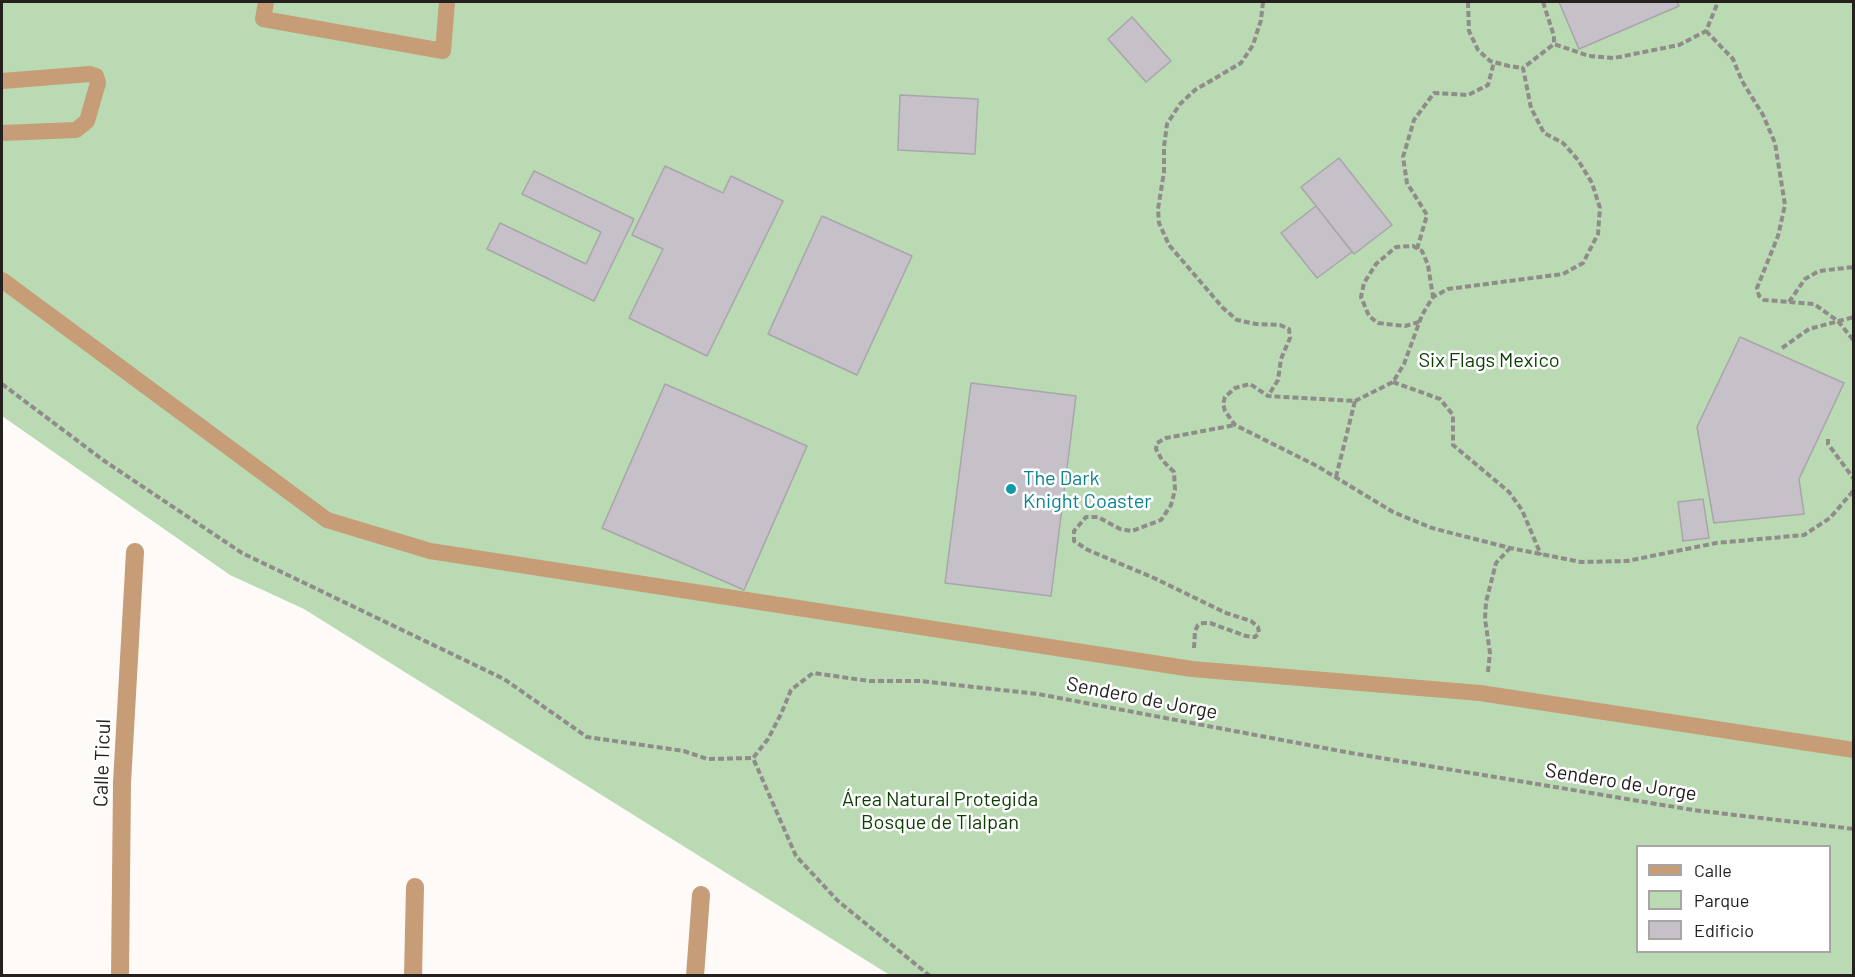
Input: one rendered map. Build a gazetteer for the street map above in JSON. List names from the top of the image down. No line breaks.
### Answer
{"streets":{"street":["Calle Ticul"],"path":["Sendero de Jorge"]},"parks":["Six Flags Mexico","Área Natural Protegida Bosque de Tlalpan"],"places":["The Dark Knight Coaster"],"legend":["Calle","Parque","Edificio"]}
